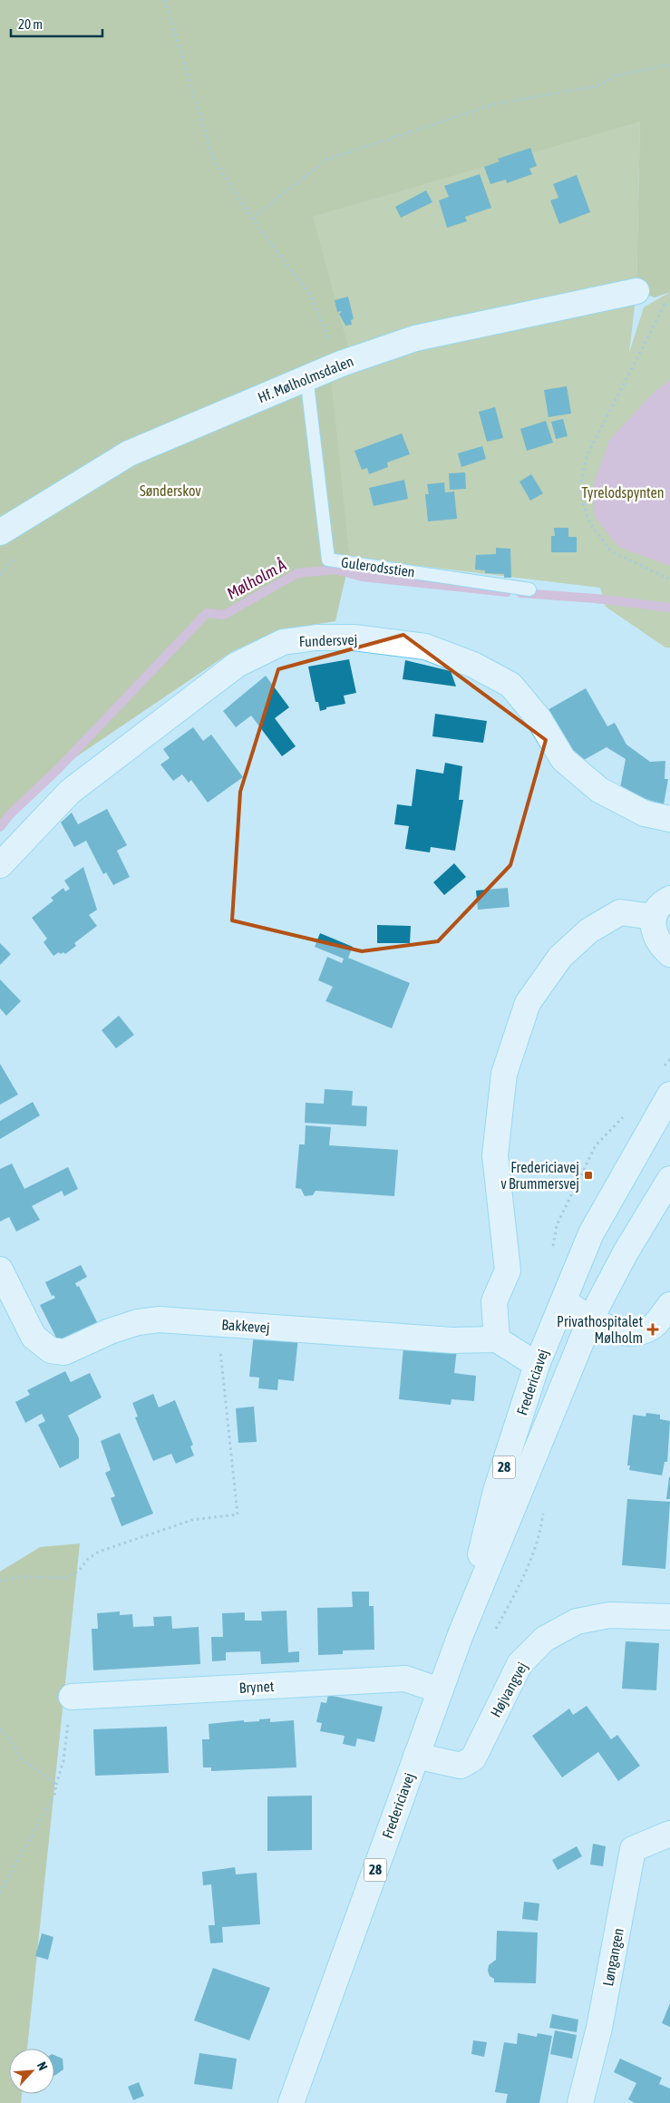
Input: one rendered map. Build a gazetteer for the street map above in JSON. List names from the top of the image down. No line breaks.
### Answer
{"streets":{"street":["Hf. Mølholmsdalen","Fundersvej","Bakkevej","Fredericiavej","28","Brynet","Højvangvej","Løngangen"],"lane":["Gulerodsstien"]},"crossings":[["Hf. Mølholmsdalen","Gulerodsstien"],["Fredericiavej","Brynet"],["Fredericiavej","Højvangvej"]],"water":["Mølholm Å"],"parks":["Sønderskov","Tyrelodspynten"],"places":{"transit":["Fredericiavej v Brummersvej"],"health":["Privathospitalet Mølholm"]},"scale_bar":"20 m","north":"top right"}
